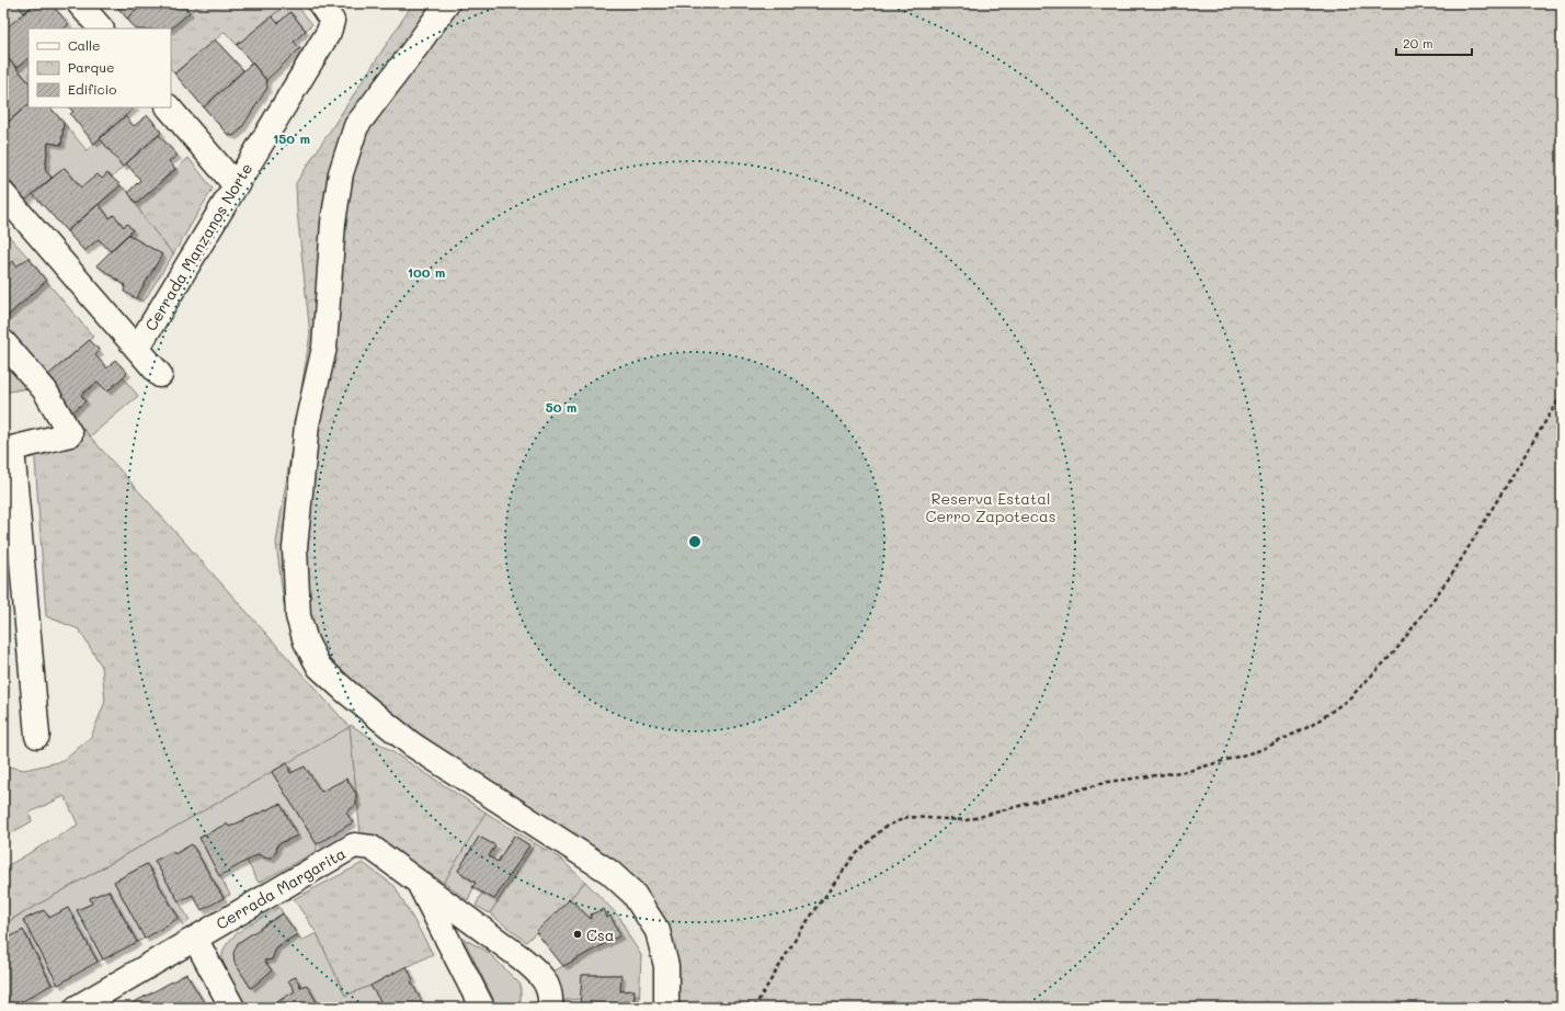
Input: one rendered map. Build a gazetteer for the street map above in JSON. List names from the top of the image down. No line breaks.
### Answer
{"streets":{"street":["Cerrada Manzanos Norte","Cerrada Margarita"]},"parks":["Reserva Estatal Cerro Zapotecas"],"places":["Csa"],"legend":["Calle","Parque","Edificio"],"scale_bar":"20 m","rings":["150 m","100 m","50 m"]}
